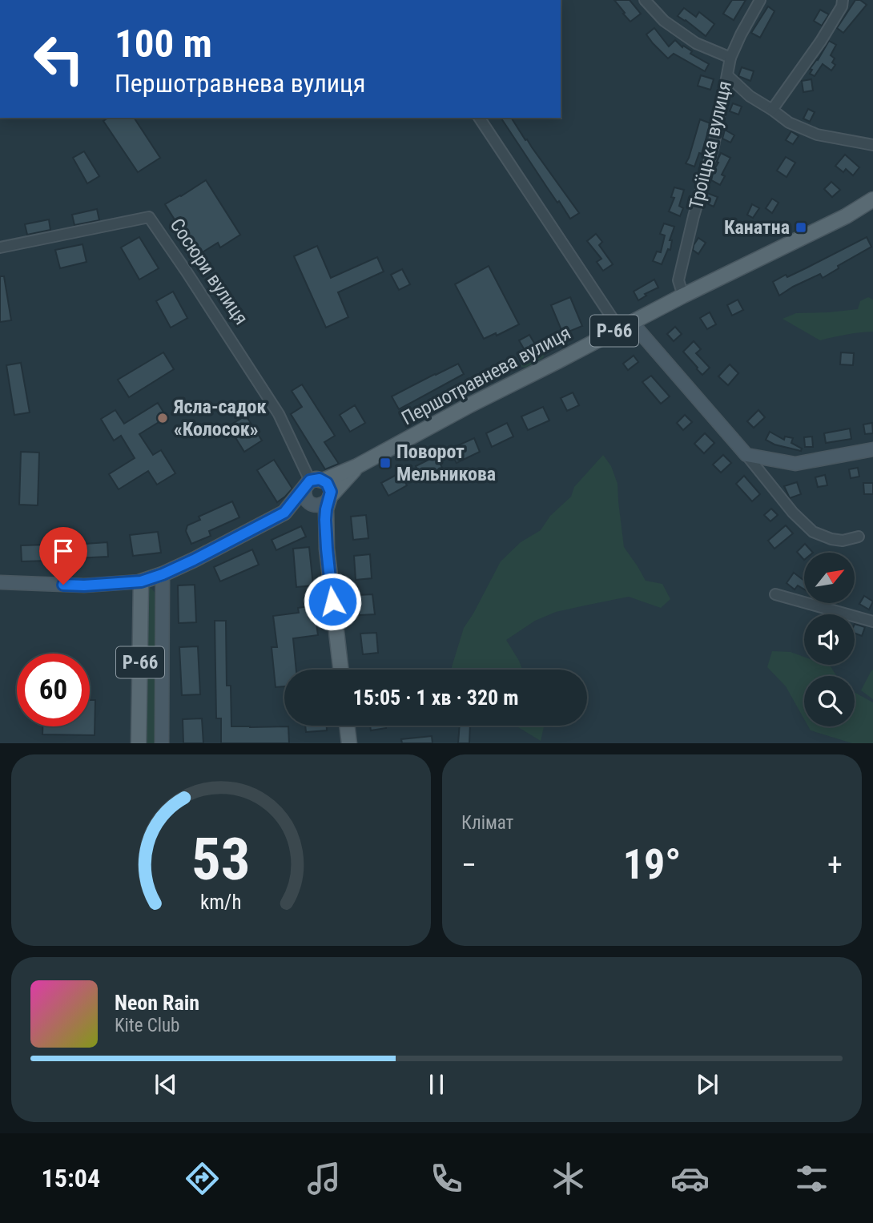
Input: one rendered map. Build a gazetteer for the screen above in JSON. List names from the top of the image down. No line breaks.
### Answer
{"streets":{"main road":["Р-66","Першотравнева вулиця"],"street":["Троїцька вулиця","Сосюри вулиця"]},"crossings":[["Троїцька вулиця","Першотравнева вулиця"],["Сосюри вулиця","Першотравнева вулиця"],["Р-66","Першотравнева вулиця"]],"places":{"transit":["Канатна","Поворот Мельникова"],"other":["Ясла-садок «Колосок»"]},"north":"top right","page":{"turn":["100 m","Першотравнева вулиця"],"limit":"60","trip":"15:05 · 1 хв · 320 m","tile":"Клімат","heat":["−","19°","+"],"song":["Neon Rain","Kite Club"],"tabs":"15:04","gauge":["53","km/h"]}}
